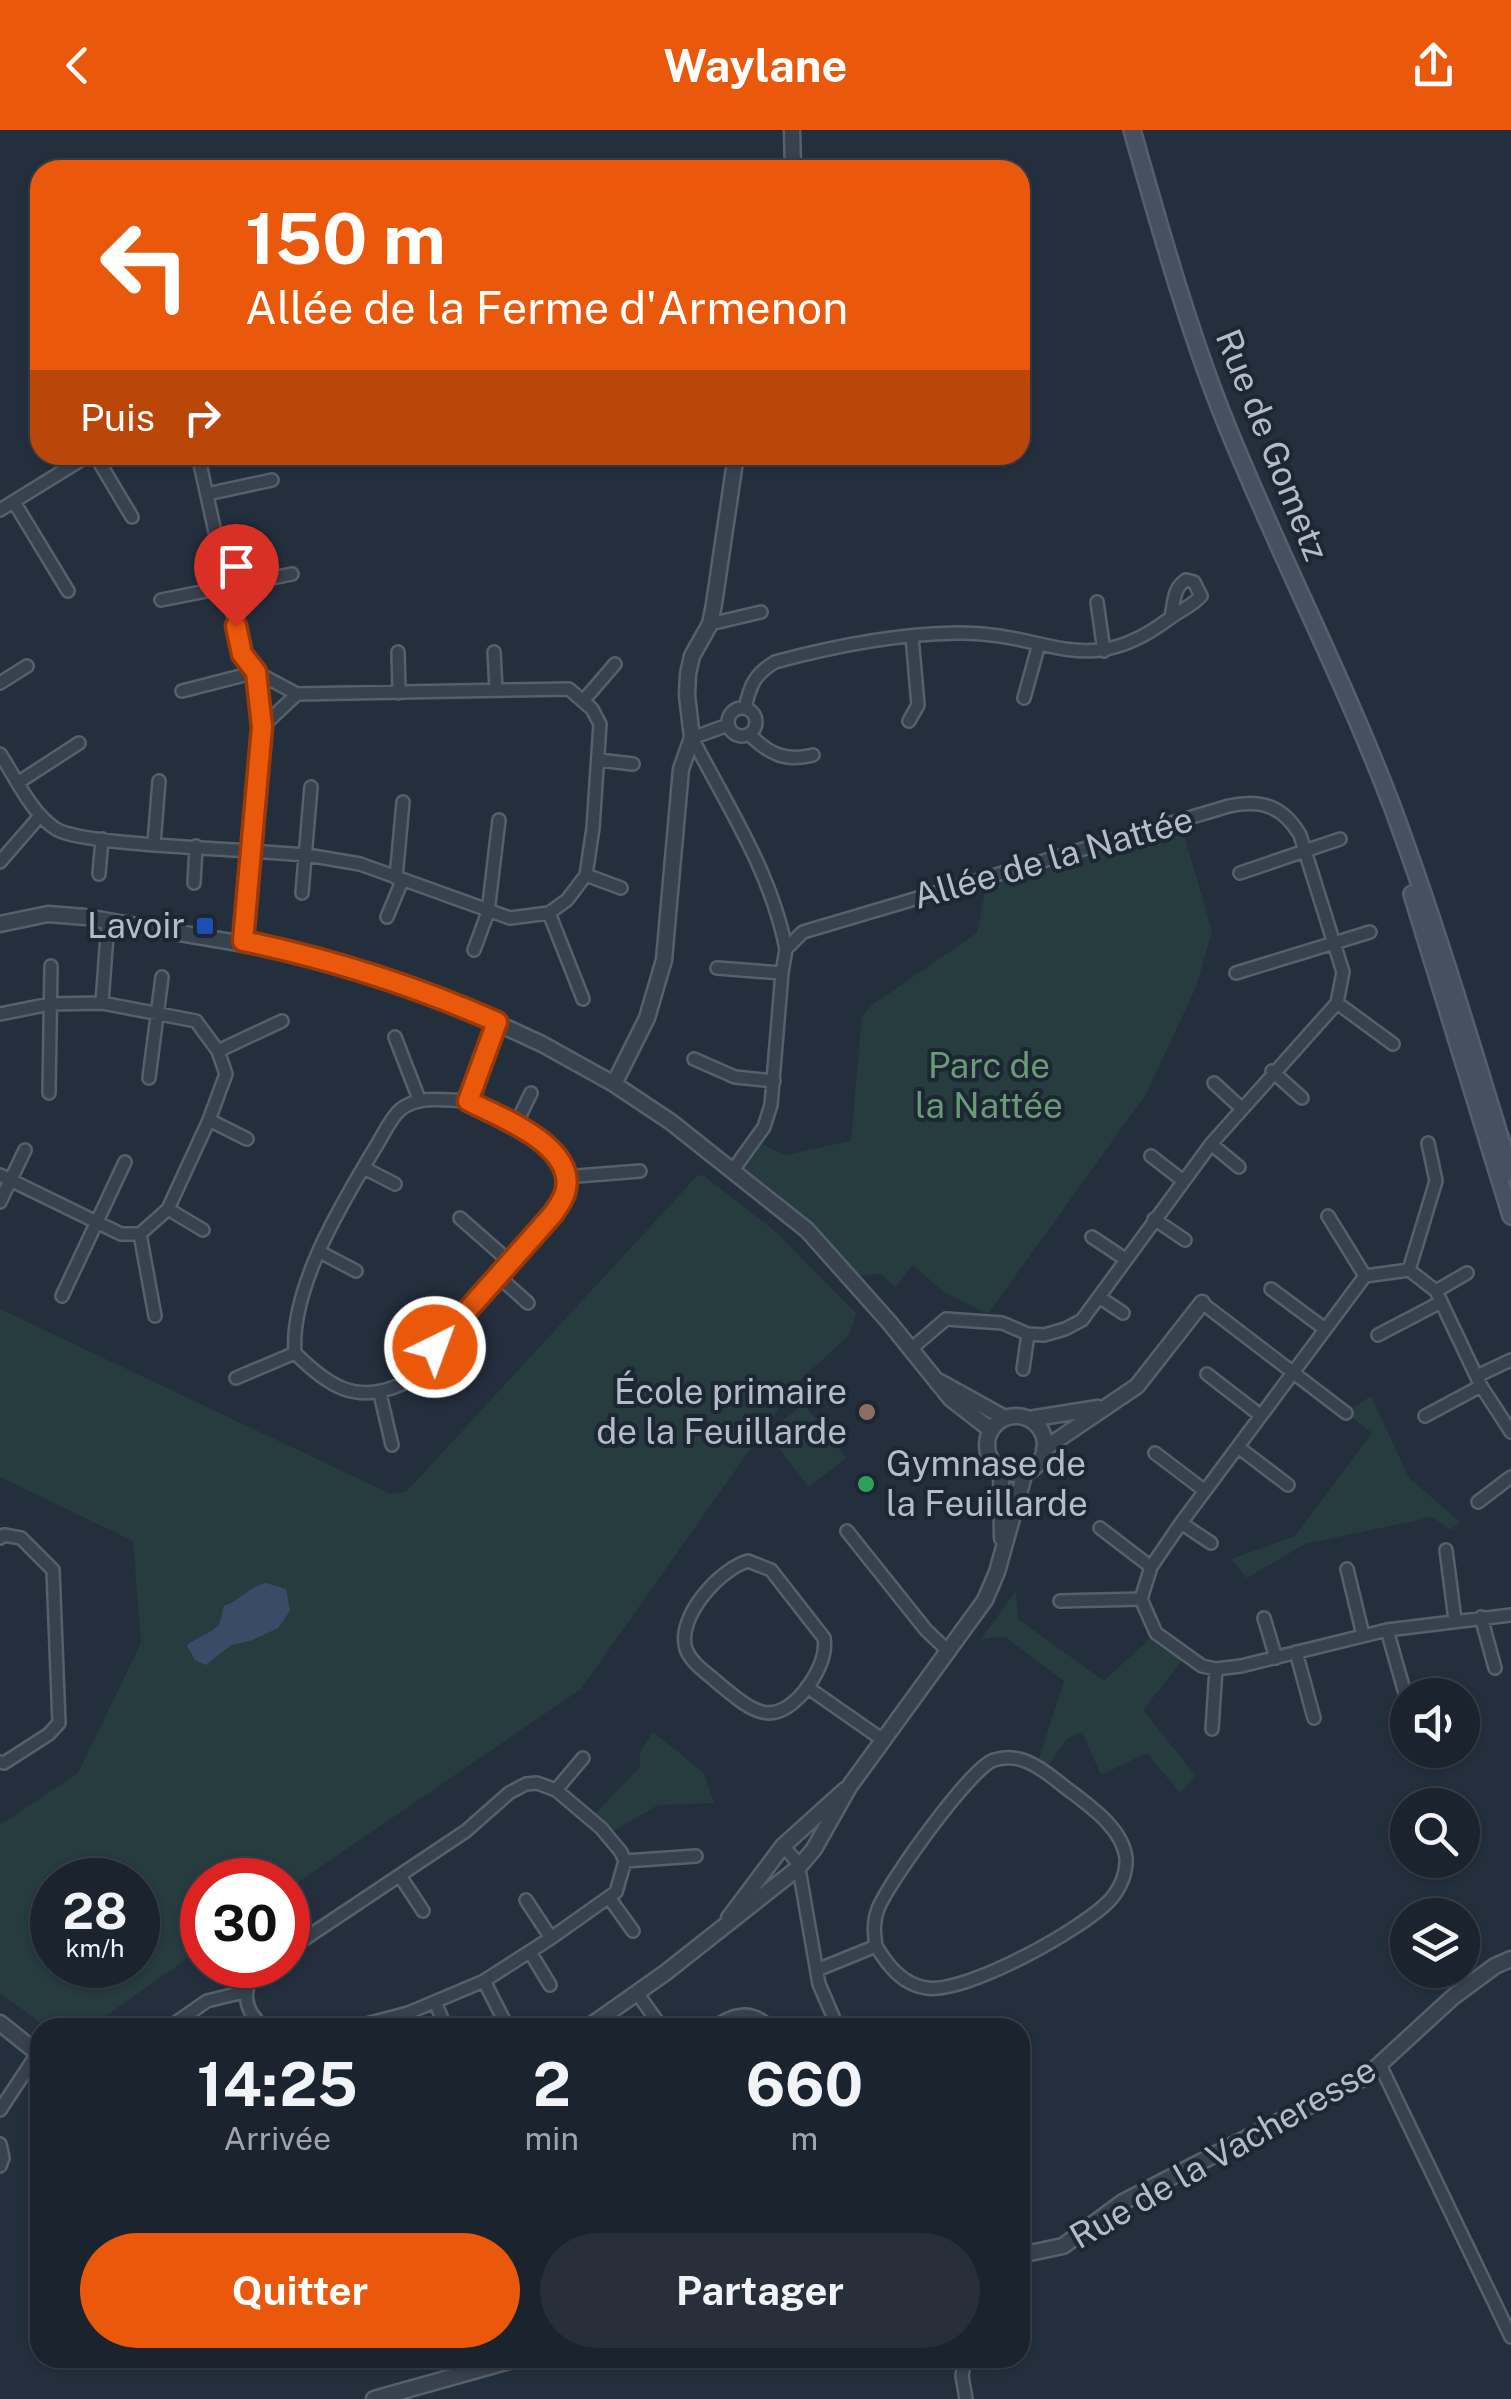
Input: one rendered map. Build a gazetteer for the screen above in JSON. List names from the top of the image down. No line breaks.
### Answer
{"streets":{"main road":["Rue de Gometz"],"street":["Allée de la Nattée","Rue de la Vacheresse"]},"parks":["Parc de la Nattée"],"places":{"transit":["Lavoir"],"other":["École primaire de la Feuillarde","Gymnase de la Feuillarde"]},"page":{"header":"Waylane","turn":["150 m","Allée de la Ferme d'Armenon"],"then":"Puis","speed":"28 km/h","limit":"30","eta":["14:25","Arrivée","2","min","660","m"],"buttons":["Quitter","Partager"]}}
